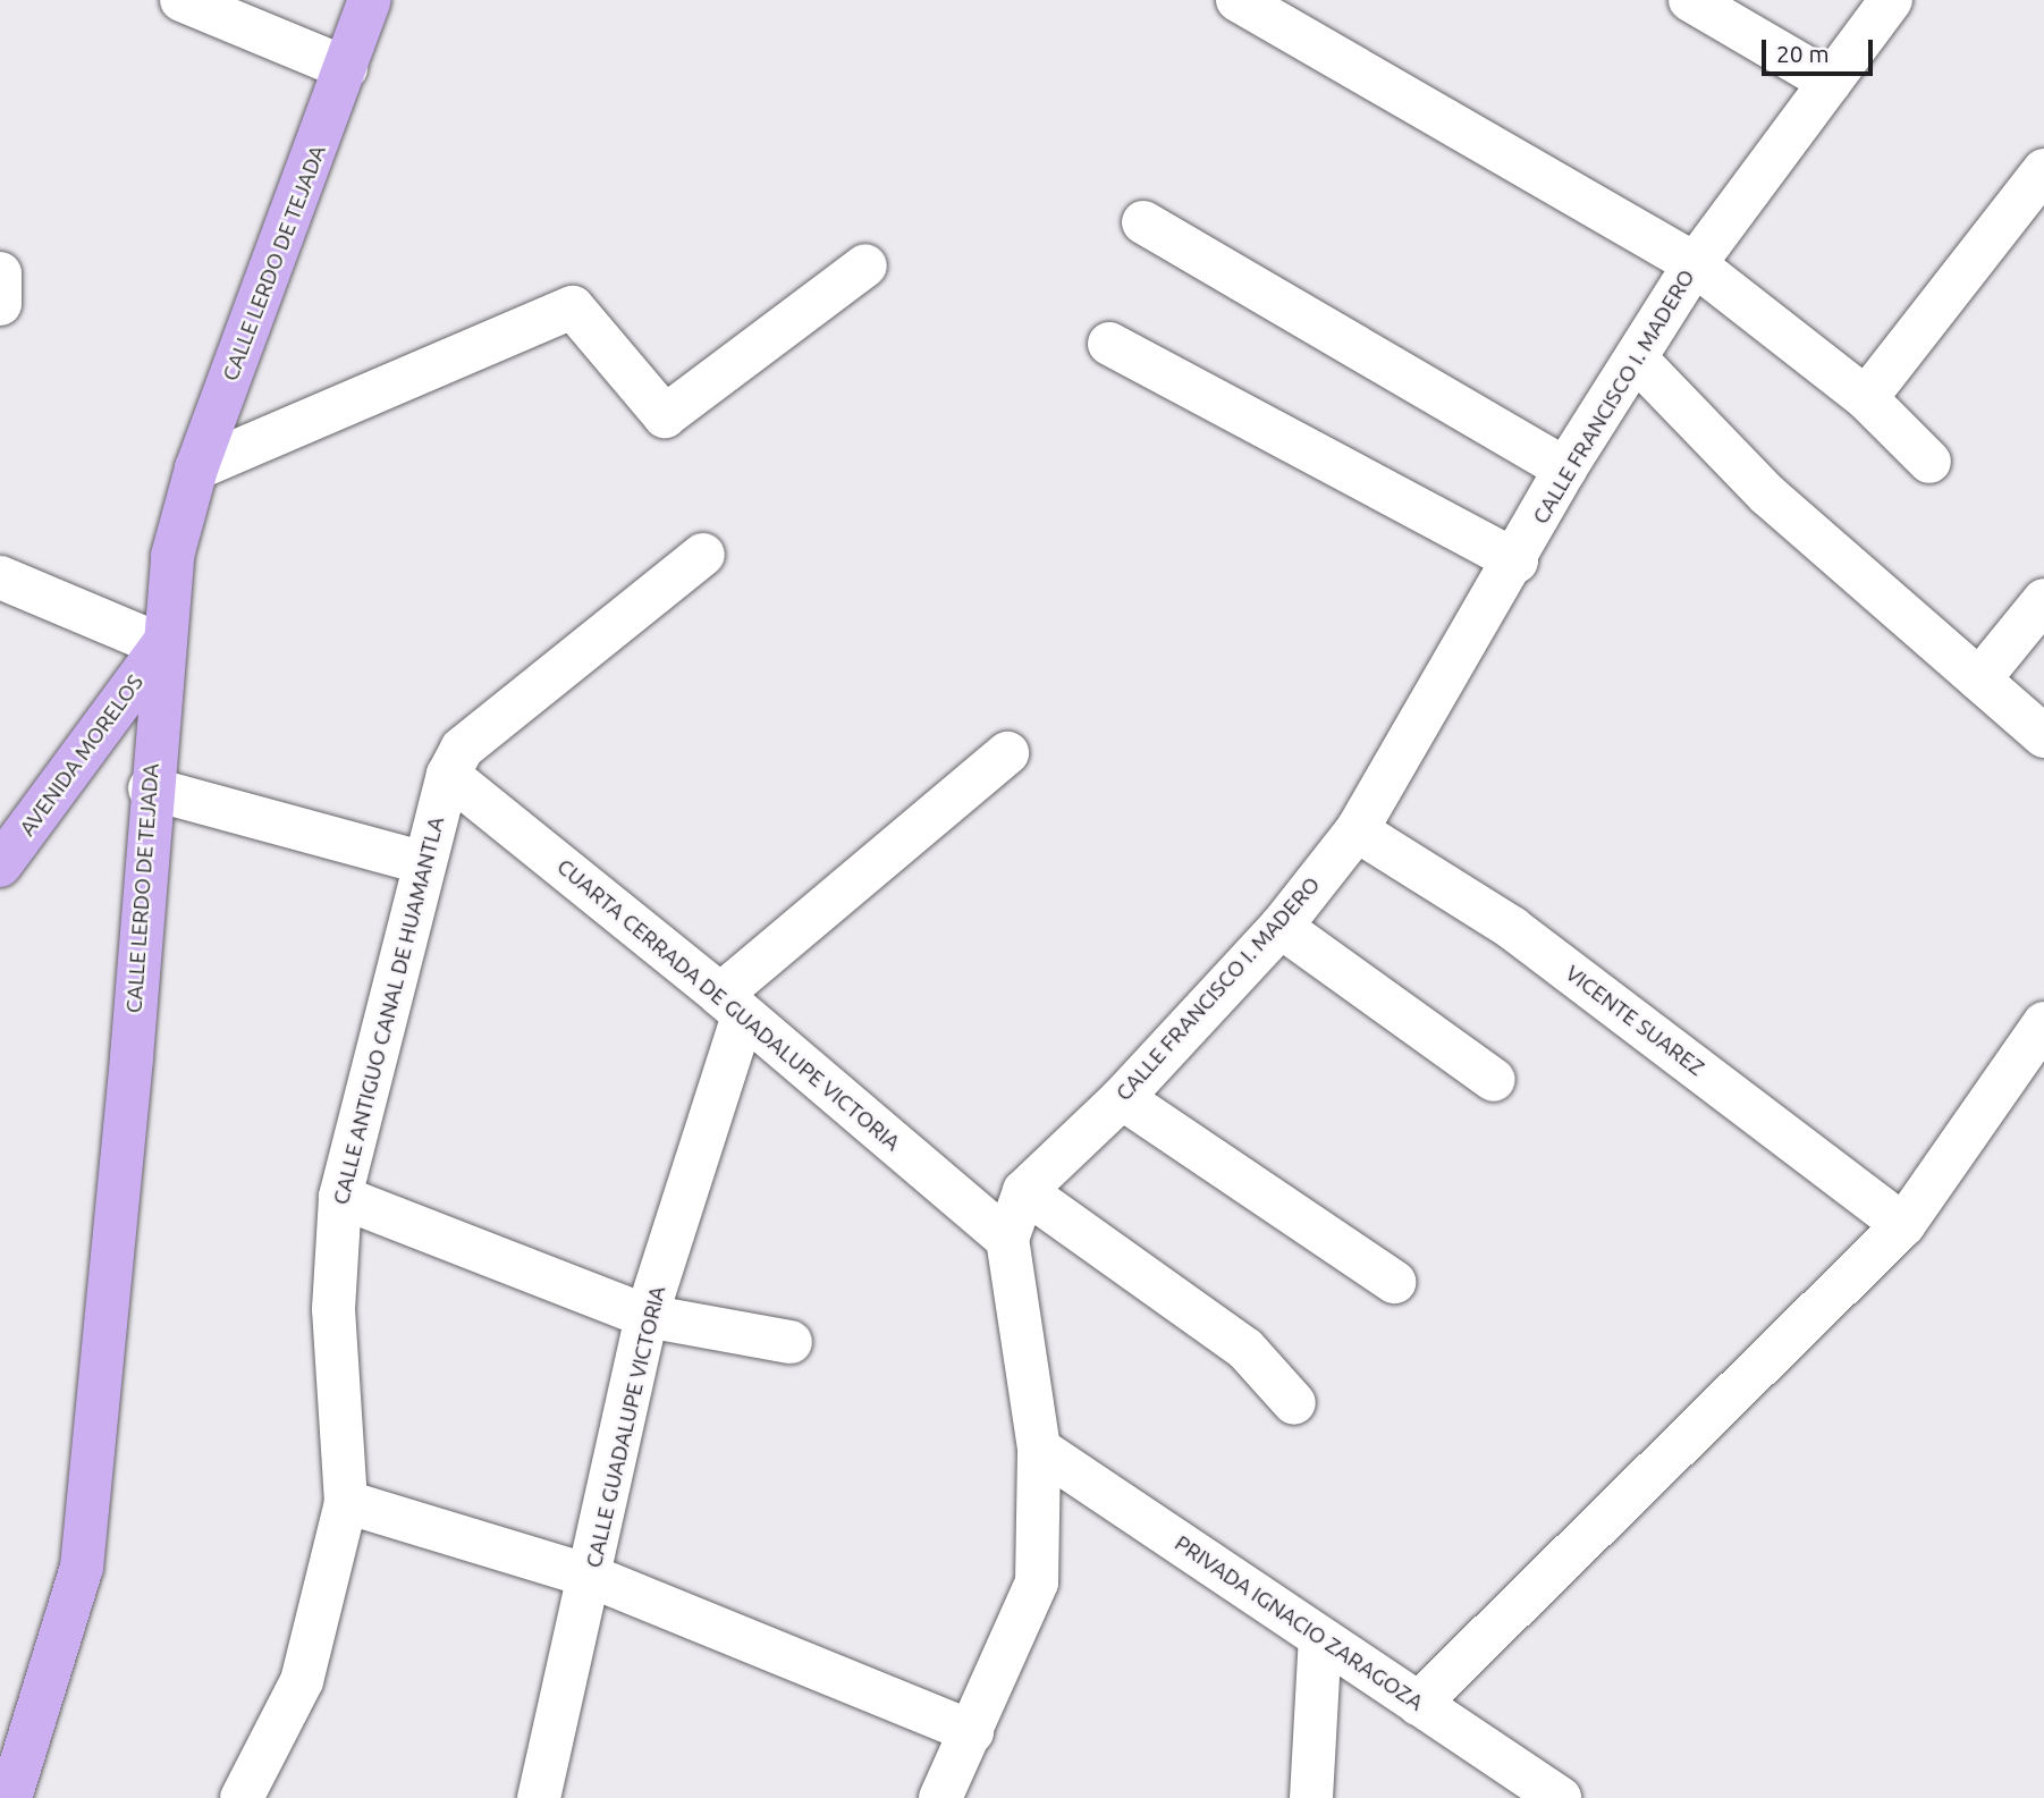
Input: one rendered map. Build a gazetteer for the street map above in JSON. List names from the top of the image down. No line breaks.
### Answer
{"streets":{"main road":["CALLE LERDO DE TEJADA","AVENIDA MORELOS"],"street":["CALLE FRANCISCO I. MADERO","CUARTA CERRADA DE GUADALUPE VICTORIA","CALLE ANTIGUO CANAL DE HUAMANTLA","VICENTE SUAREZ","CALLE GUADALUPE VICTORIA","PRIVADA IGNACIO ZARAGOZA"]},"crossings":[["CALLE LERDO DE TEJADA","AVENIDA MORELOS"],["CALLE FRANCISCO I. MADERO","CUARTA CERRADA DE GUADALUPE VICTORIA"],["CALLE FRANCISCO I. MADERO","VICENTE SUAREZ"],["CALLE FRANCISCO I. MADERO","PRIVADA IGNACIO ZARAGOZA"],["CUARTA CERRADA DE GUADALUPE VICTORIA","CALLE ANTIGUO CANAL DE HUAMANTLA"],["CUARTA CERRADA DE GUADALUPE VICTORIA","CALLE GUADALUPE VICTORIA"]],"scale_bar":"20 m"}
